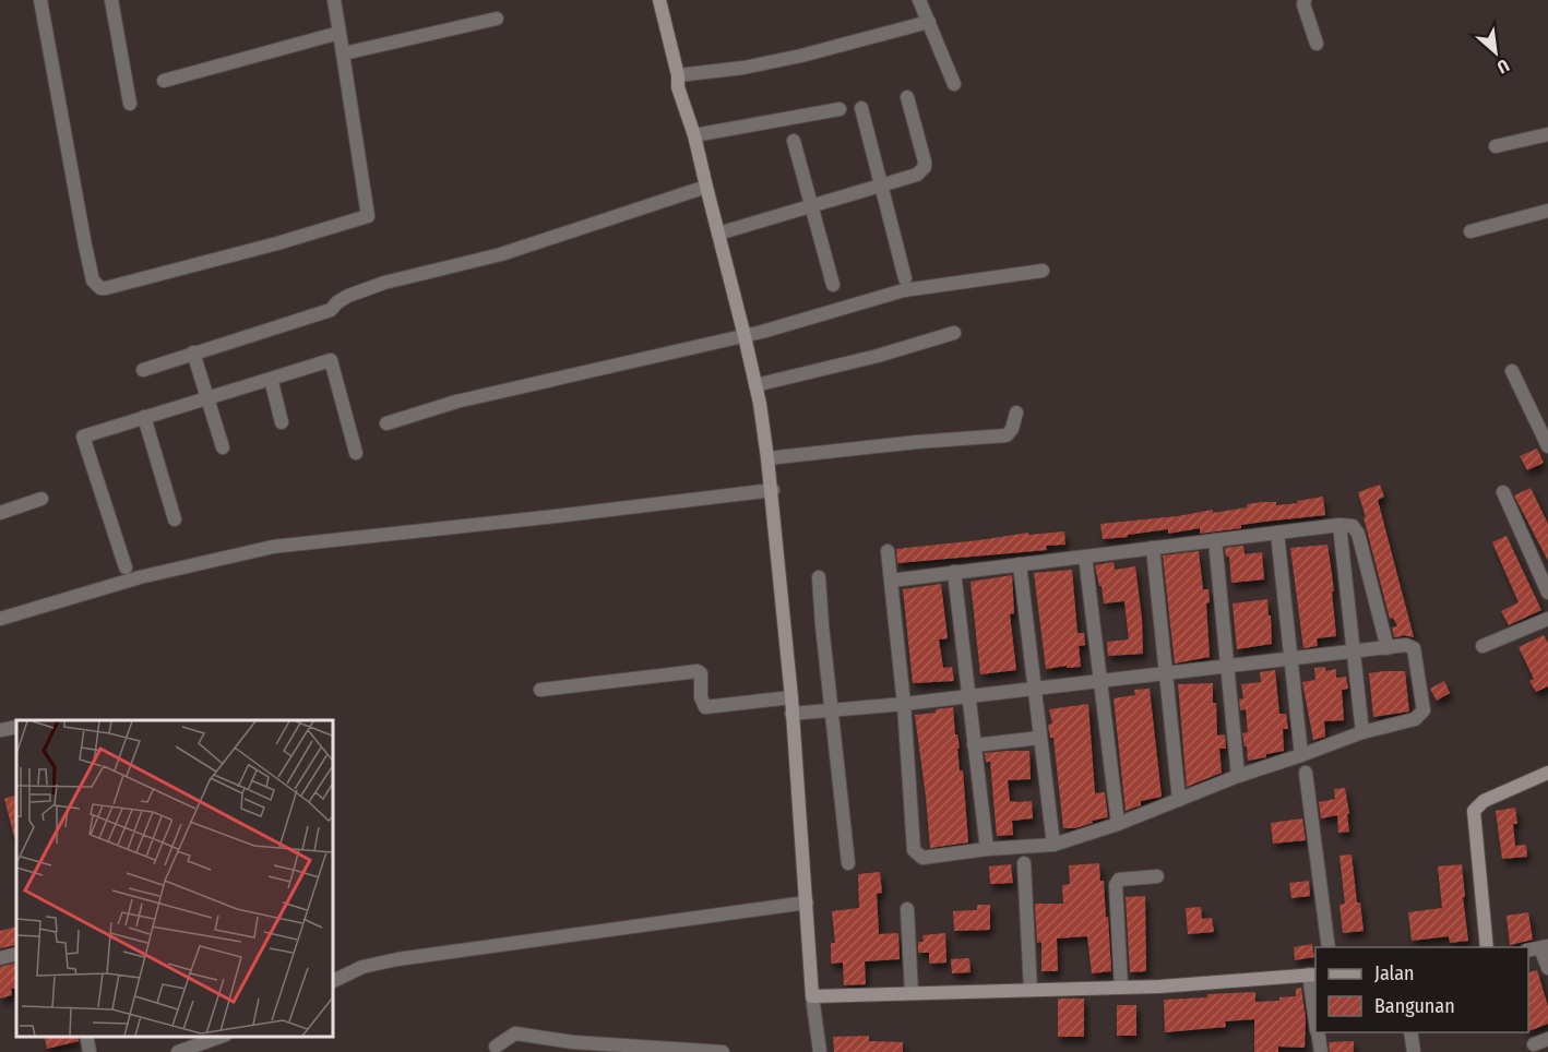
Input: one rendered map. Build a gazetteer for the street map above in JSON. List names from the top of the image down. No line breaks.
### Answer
{"legend":["Jalan","Bangunan"],"north":"bottom right"}
